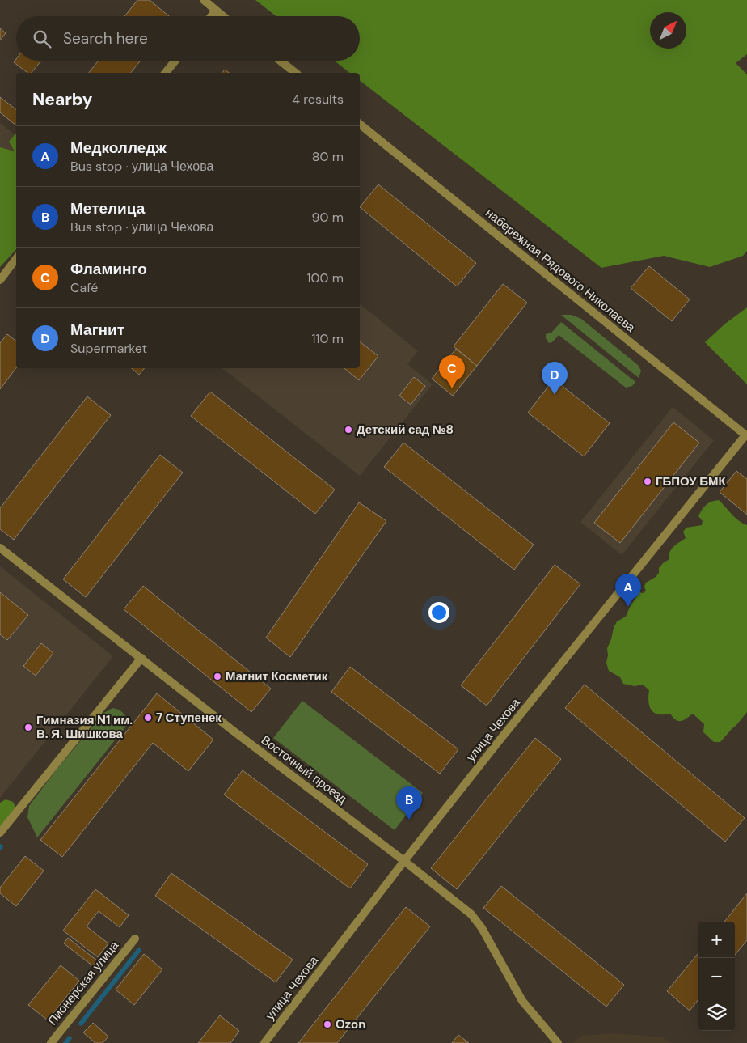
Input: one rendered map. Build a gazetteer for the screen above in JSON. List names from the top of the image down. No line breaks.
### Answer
{"streets":{"street":["набережная Рядового Николаева","улица Чехова","Восточный проезд","Пионерская улица"]},"crossings":[["набережная Рядового Николаева","улица Чехова"],["улица Чехова","Восточный проезд"]],"places":["Детский сад №8","ГБПОУ БМК","Магнит Косметик","7 Ступенек","Гимназия N1 им. В. Я. Шишкова","Ozon"],"north":"top right","page":{"search":"Search here","heading":["Nearby","4 results"],"list":[{"mark":"A","name":"Медколледж","note":"Bus stop · улица Чехова","value":"80 m"},{"mark":"B","name":"Метелица","note":"Bus stop · улица Чехова","value":"90 m"},{"mark":"C","name":"Фламинго","note":"Café","value":"100 m"},{"mark":"D","name":"Магнит","note":"Supermarket","value":"110 m"}],"pins":["C","D","A","B"],"map_buttons":["+","−"]}}
